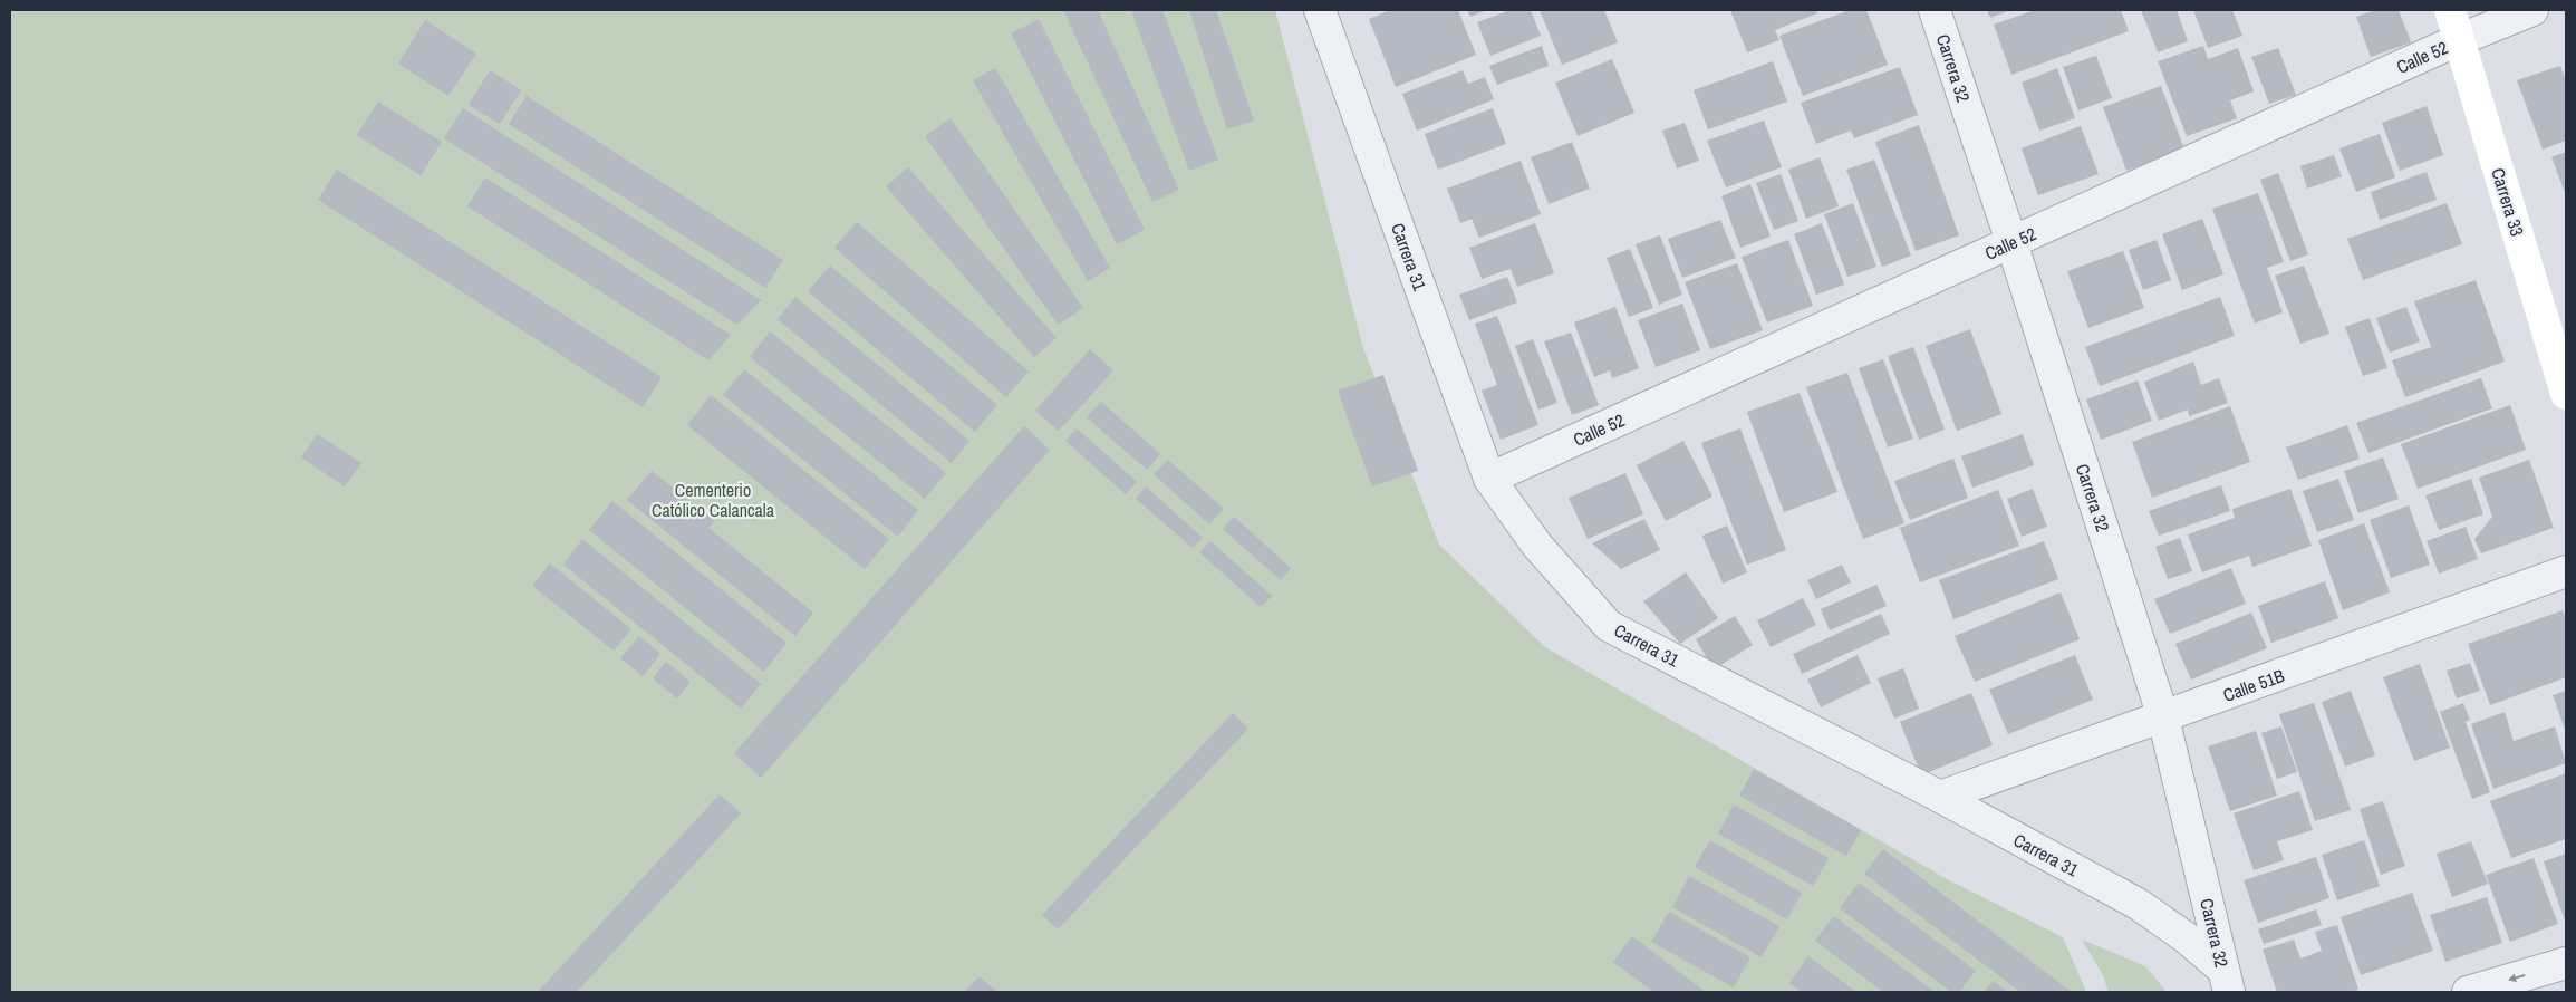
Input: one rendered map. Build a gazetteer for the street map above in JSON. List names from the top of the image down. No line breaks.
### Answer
{"streets":{"street":["Calle 52","Carrera 32","Carrera 33","Carrera 31","Calle 51B"]},"crossings":[["Calle 52","Carrera 32"],["Calle 52","Carrera 33"],["Calle 52","Carrera 31"],["Carrera 32","Carrera 31"],["Carrera 32","Calle 51B"],["Carrera 31","Calle 51B"]],"parks":["Cementerio Católico Calancala"]}
